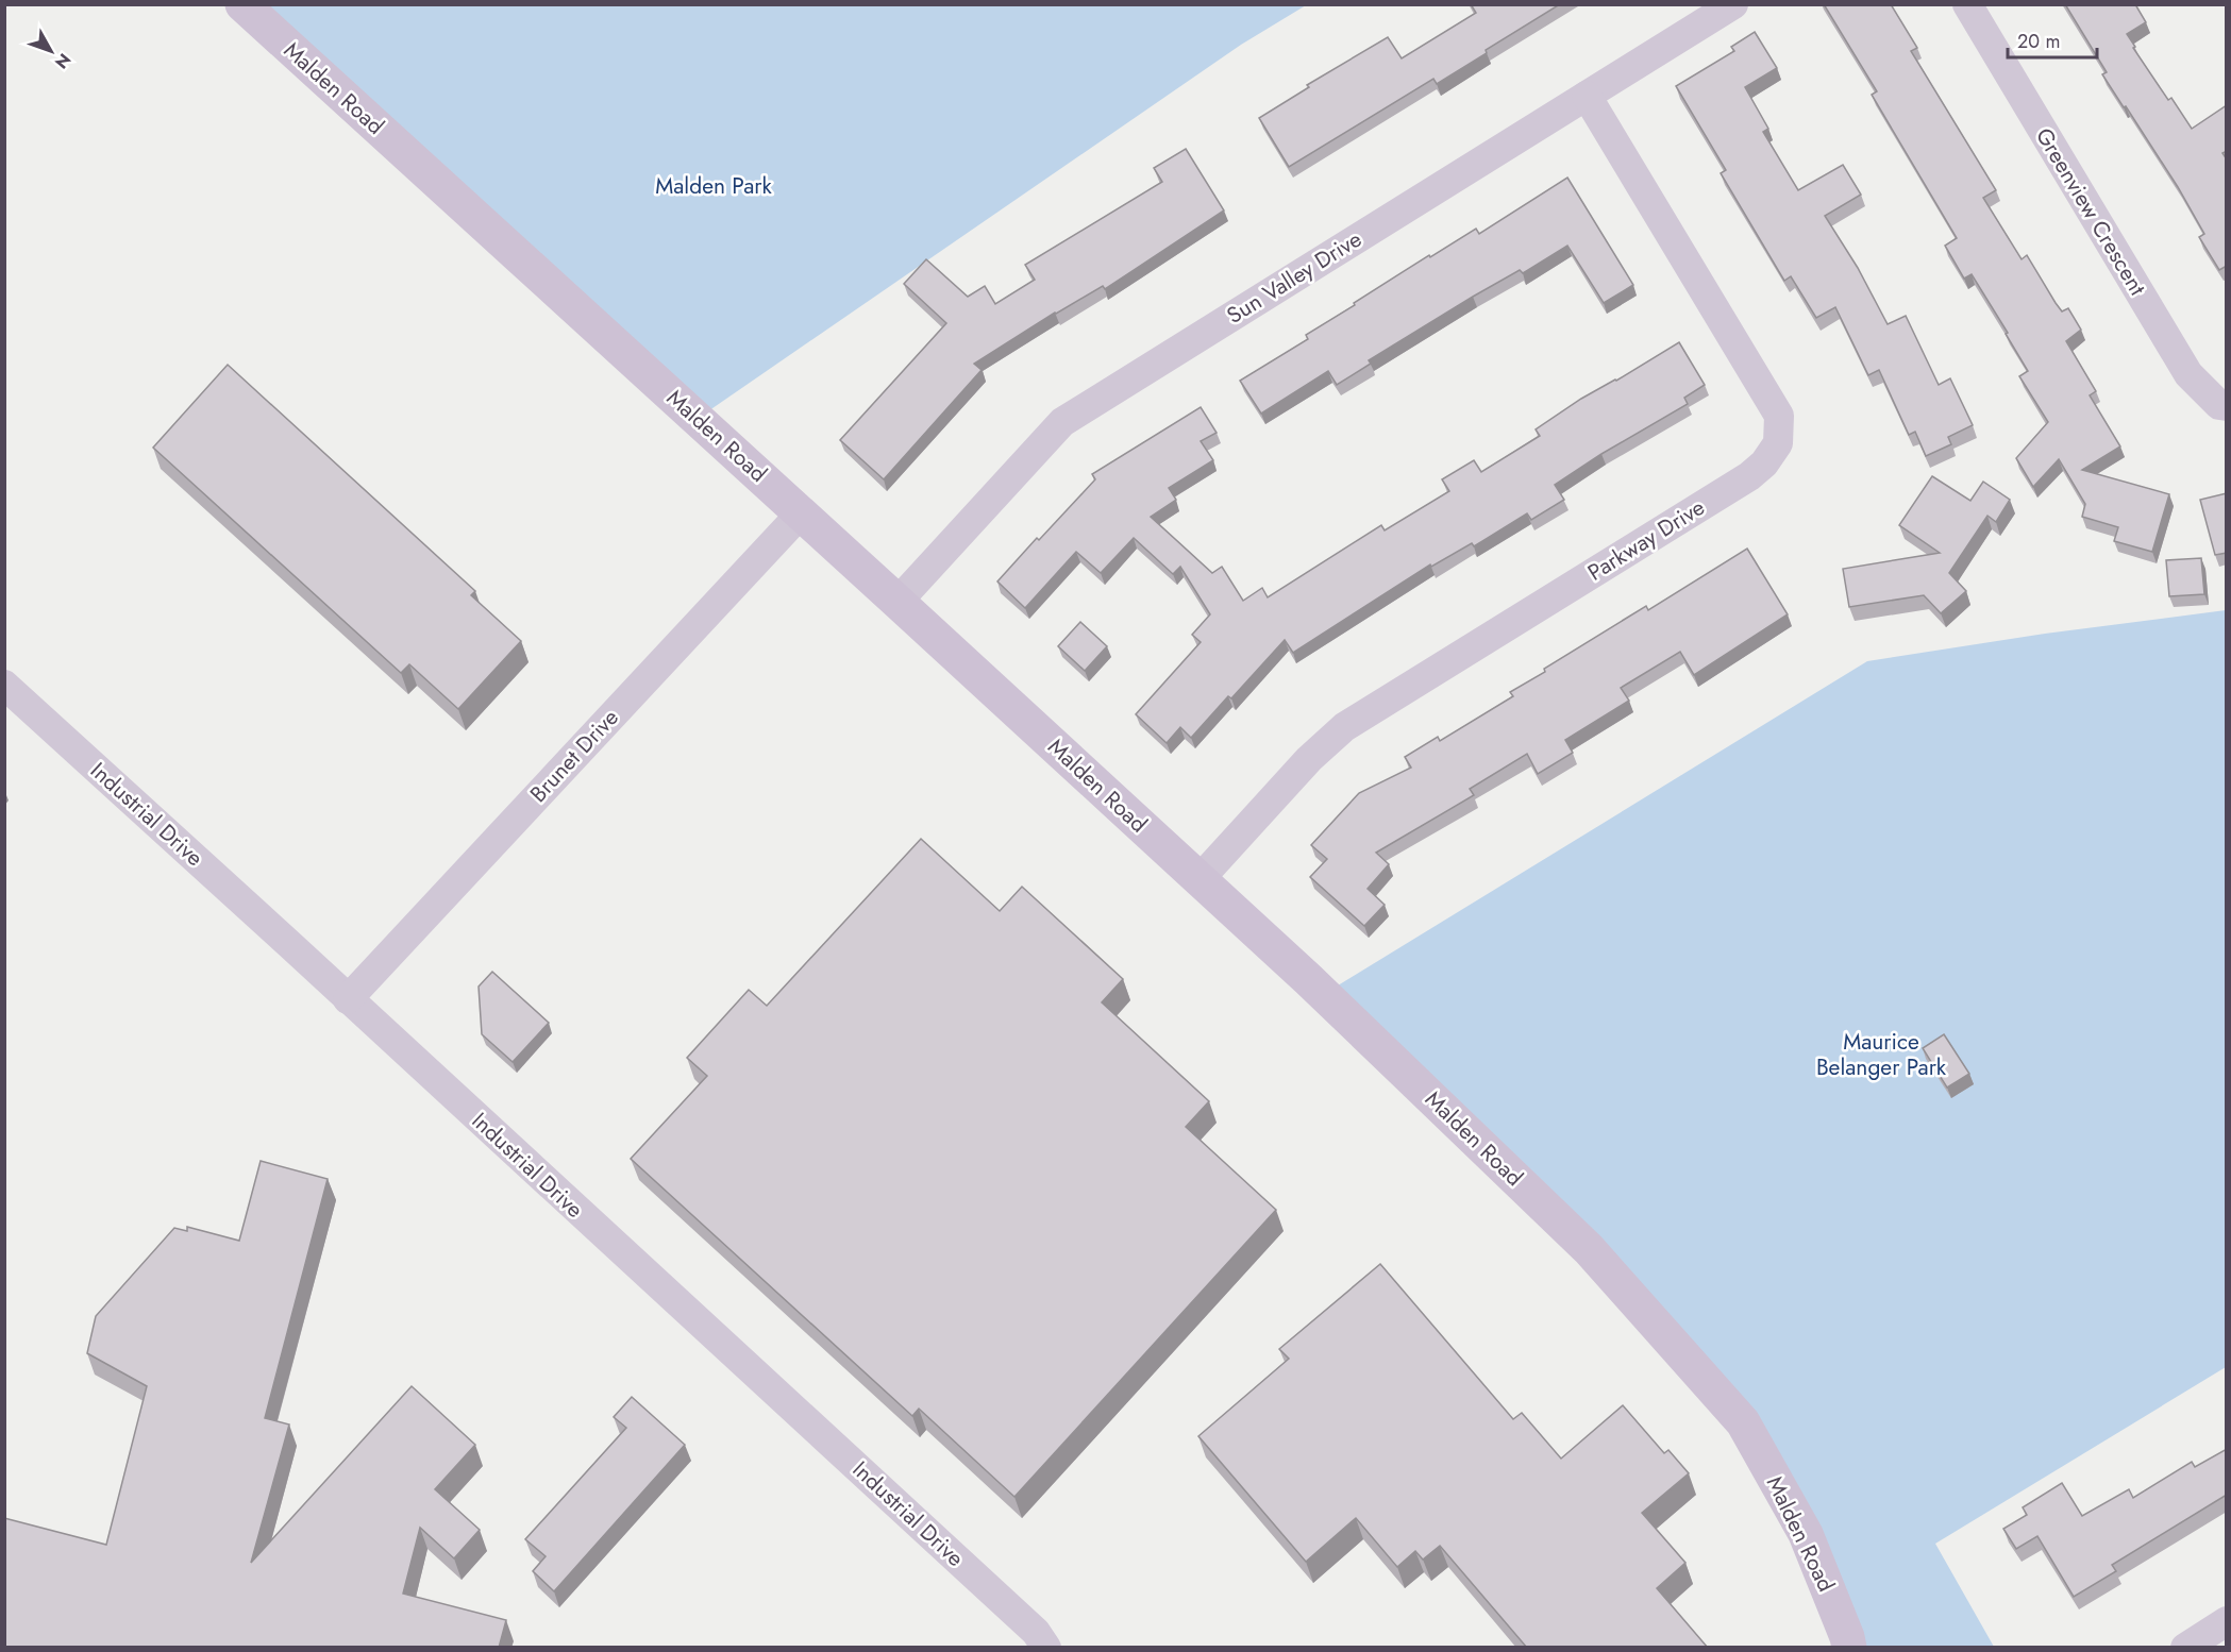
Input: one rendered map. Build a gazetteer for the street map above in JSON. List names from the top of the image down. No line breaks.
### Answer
{"streets":{"main road":["Malden Road"],"street":["Greenview Crescent","Sun Valley Drive","Parkway Drive","Brunet Drive","Industrial Drive"]},"crossings":[["Malden Road","Sun Valley Drive"],["Malden Road","Parkway Drive"],["Malden Road","Brunet Drive"],["Sun Valley Drive","Parkway Drive"],["Brunet Drive","Industrial Drive"]],"parks":["Malden Park","Maurice Belanger Park"],"scale_bar":"20 m","north":"bottom right"}
